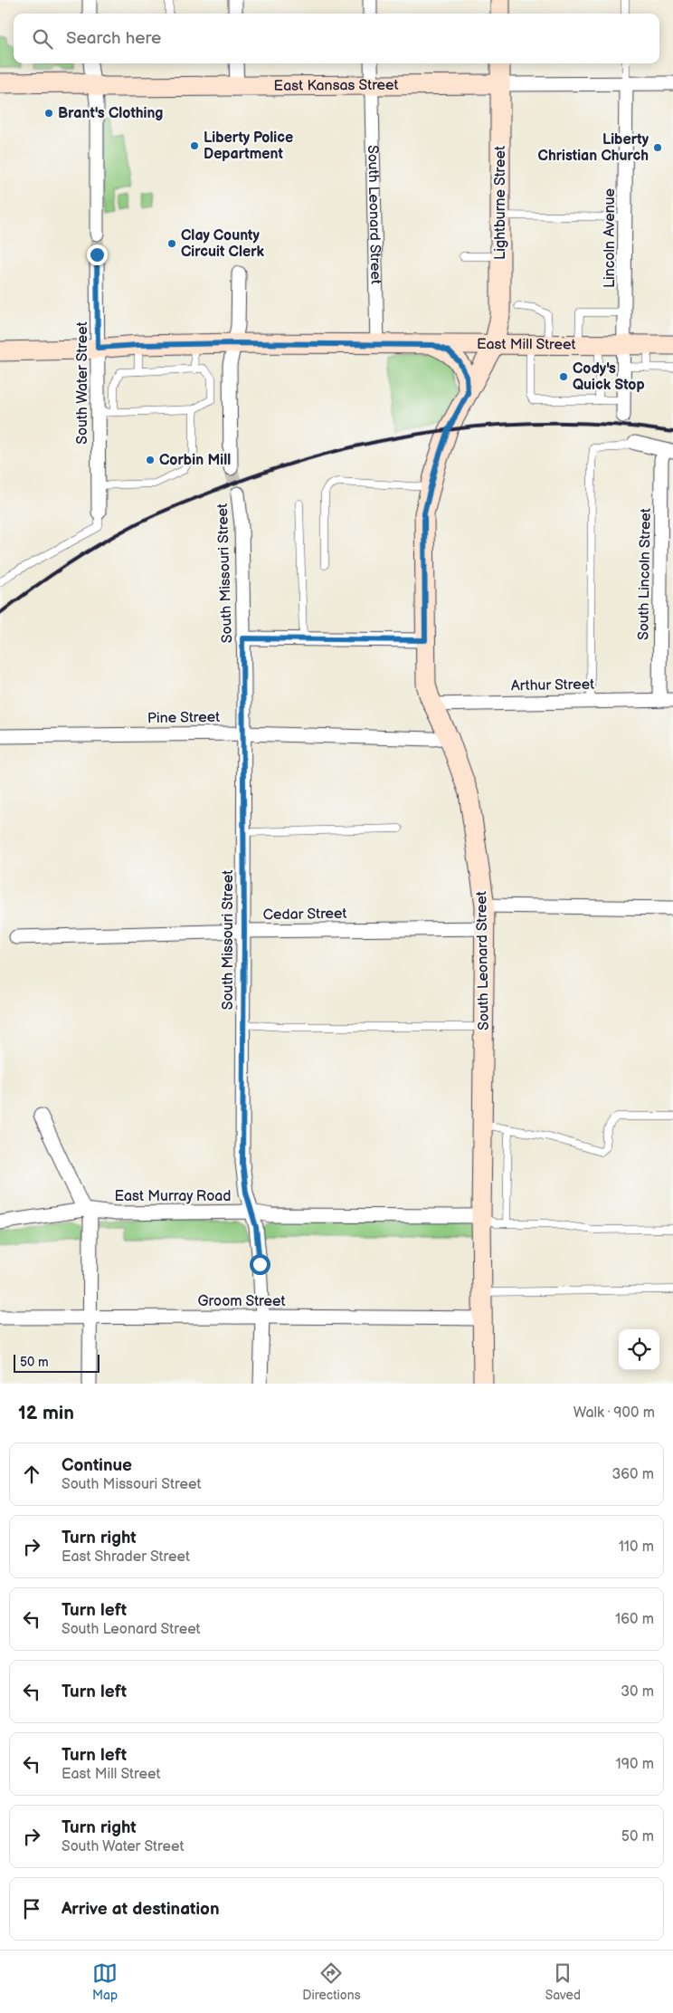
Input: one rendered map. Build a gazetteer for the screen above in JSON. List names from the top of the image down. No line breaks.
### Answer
{"streets":{"main road":["East Kansas Street","Lightburne Street","South Leonard Street","East Mill Street"],"street":["Lincoln Avenue","South Water Street","South Missouri Street","South Lincoln Street","Arthur Street","Pine Street","Cedar Street","East Murray Road","Groom Street"]},"crossings":[["East Kansas Street","Lightburne Street"],["East Kansas Street","South Leonard Street"],["East Kansas Street","Lincoln Avenue"],["Lightburne Street","South Leonard Street"],["Lightburne Street","East Mill Street"],["South Leonard Street","East Mill Street"],["South Leonard Street","Arthur Street"],["South Leonard Street","Pine Street"],["South Leonard Street","Cedar Street"],["South Leonard Street","East Murray Road"],["South Leonard Street","Groom Street"],["Lincoln Avenue","East Mill Street"],["East Mill Street","South Water Street"],["South Missouri Street","Pine Street"],["South Missouri Street","Cedar Street"],["South Missouri Street","East Murray Road"],["South Missouri Street","Groom Street"],["South Lincoln Street","Arthur Street"]],"places":["Brant's Clothing","Liberty Police Department","Liberty Christian Church","Clay County Circuit Clerk","Cody's Quick Stop","Corbin Mill"],"scale_bar":"50 m","page":{"search":"Search here","scale":"50 m","heading":["12 min","Walk · 900 m"],"list":[["Continue","South Missouri Street","360 m"],["Turn right","East Shrader Street","110 m"],["Turn left","South Leonard Street","160 m"],["Turn left","30 m"],["Turn left","East Mill Street","190 m"],["Turn right","South Water Street","50 m"],"Arrive at destination"],"nav":["Map","Directions","Saved"]}}
